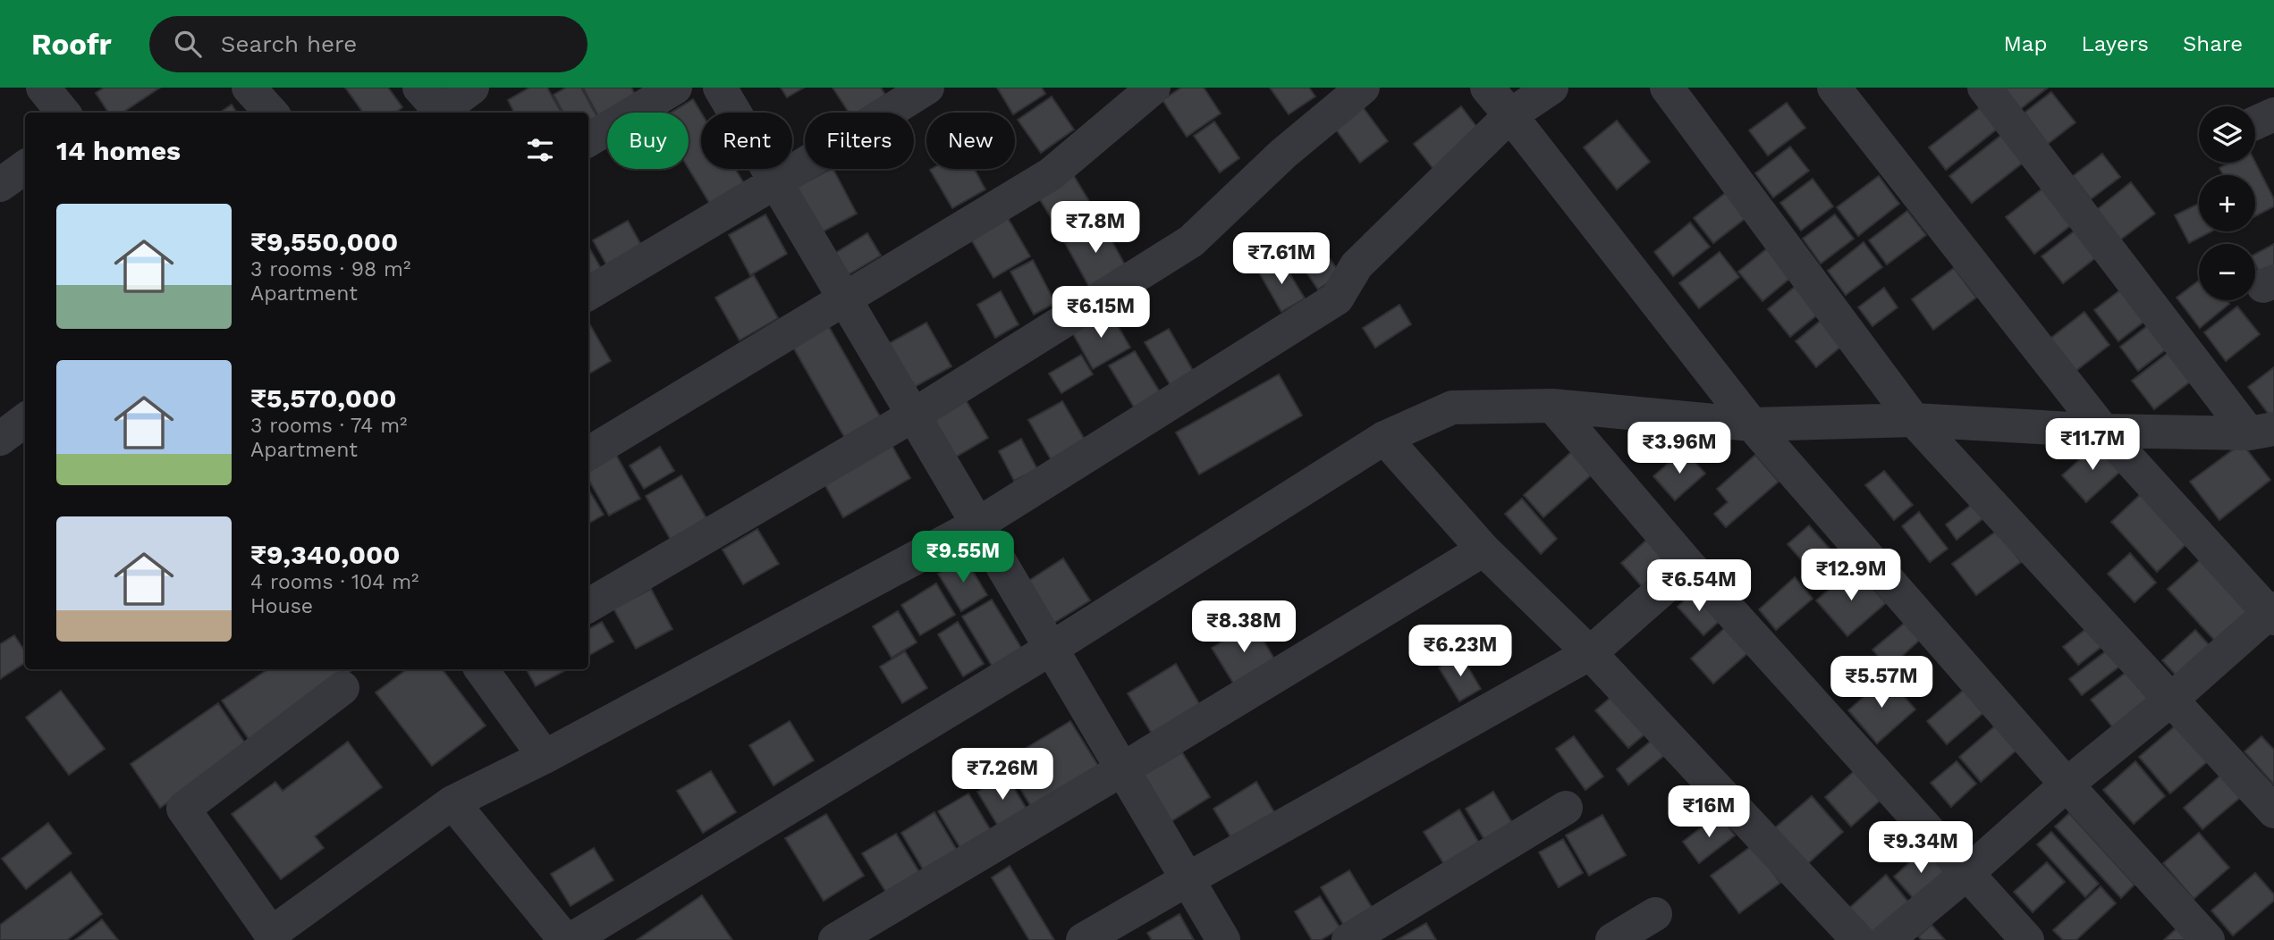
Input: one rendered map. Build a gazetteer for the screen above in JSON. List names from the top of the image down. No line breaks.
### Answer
{"page":{"header":"Roofr","search":"Search here","nav":["Map","Layers","Share"],"map_buttons":["+","−"],"chip":["Buy","Rent","Filters","New"],"heading":"14 homes","list":[{"name":"₹9,550,000","note":"3 rooms · 98 m² · Apartment"},{"name":"₹5,570,000","note":"3 rooms · 74 m² · Apartment"},{"name":"₹9,340,000","note":"4 rooms · 104 m² · House"}],"price":["₹7.8M","₹7.61M","₹6.15M","₹11.7M","₹3.96M","₹9.55M","₹12.9M","₹6.54M","₹8.38M","₹6.23M","₹5.57M","₹7.26M","₹16M","₹9.34M"]}}
